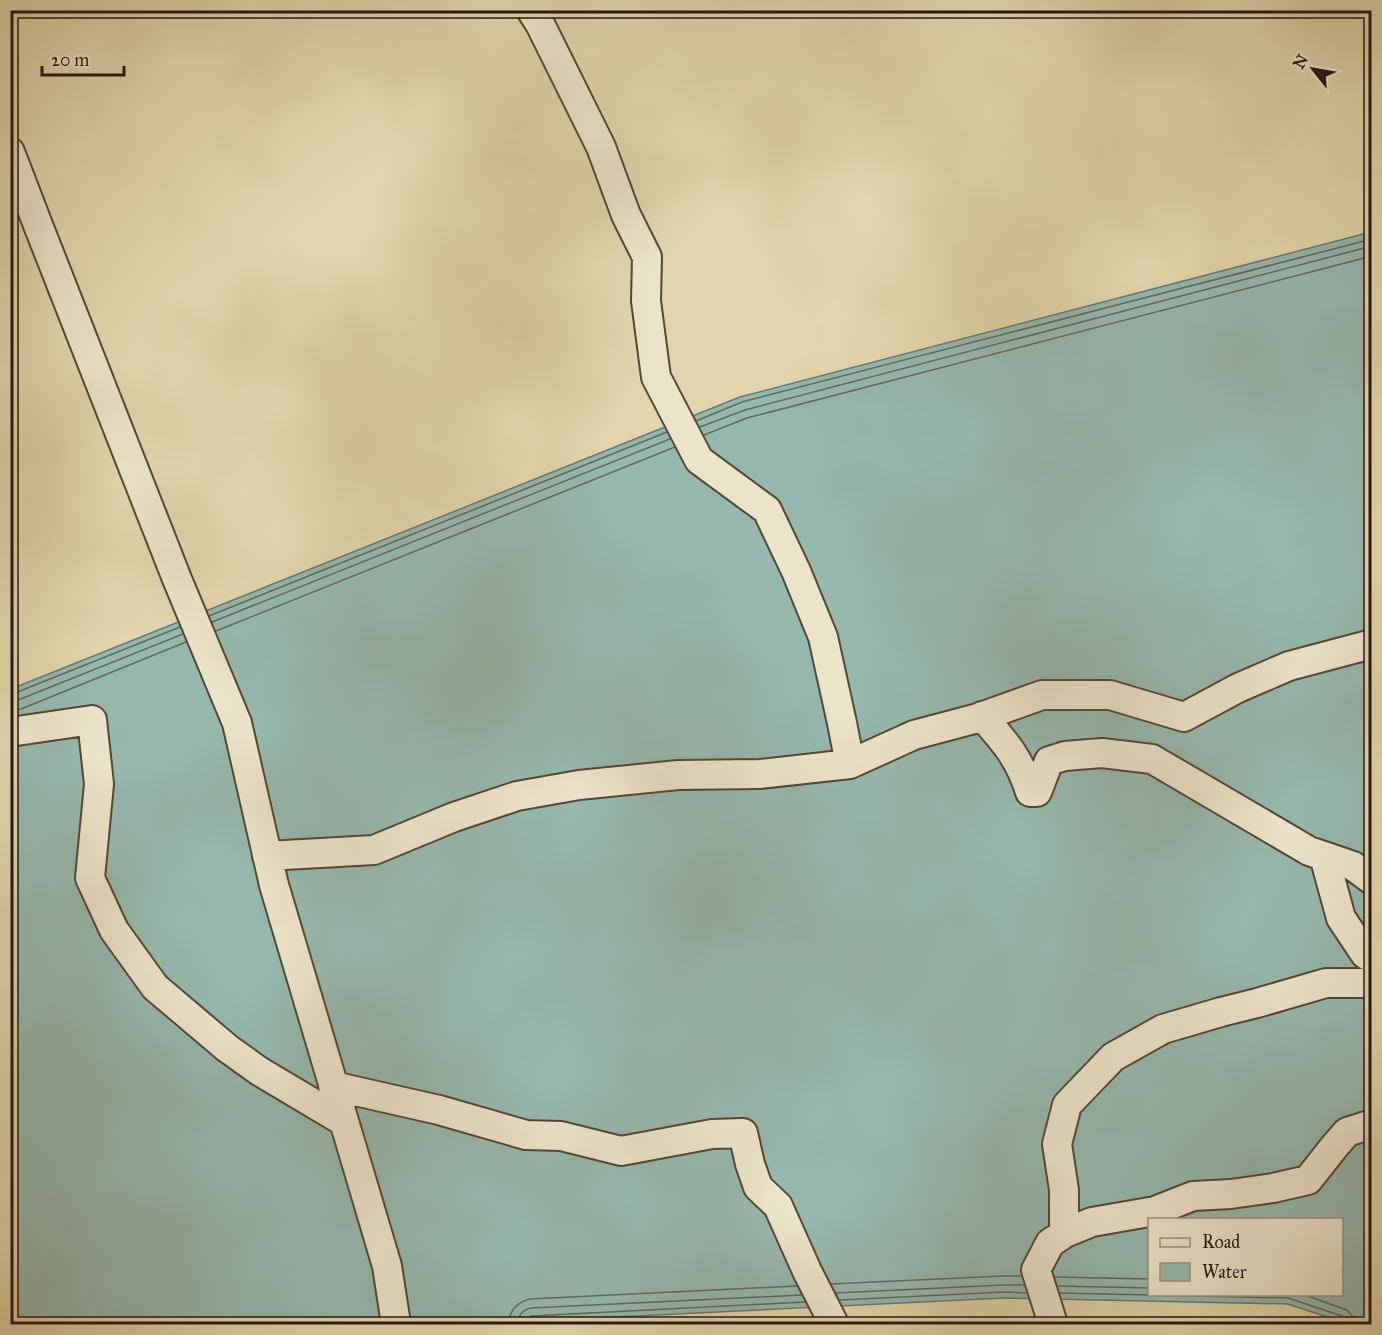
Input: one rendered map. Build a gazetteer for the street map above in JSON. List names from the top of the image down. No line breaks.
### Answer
{"legend":["Road","Water"],"scale_bar":"20 m","north":"top left"}
